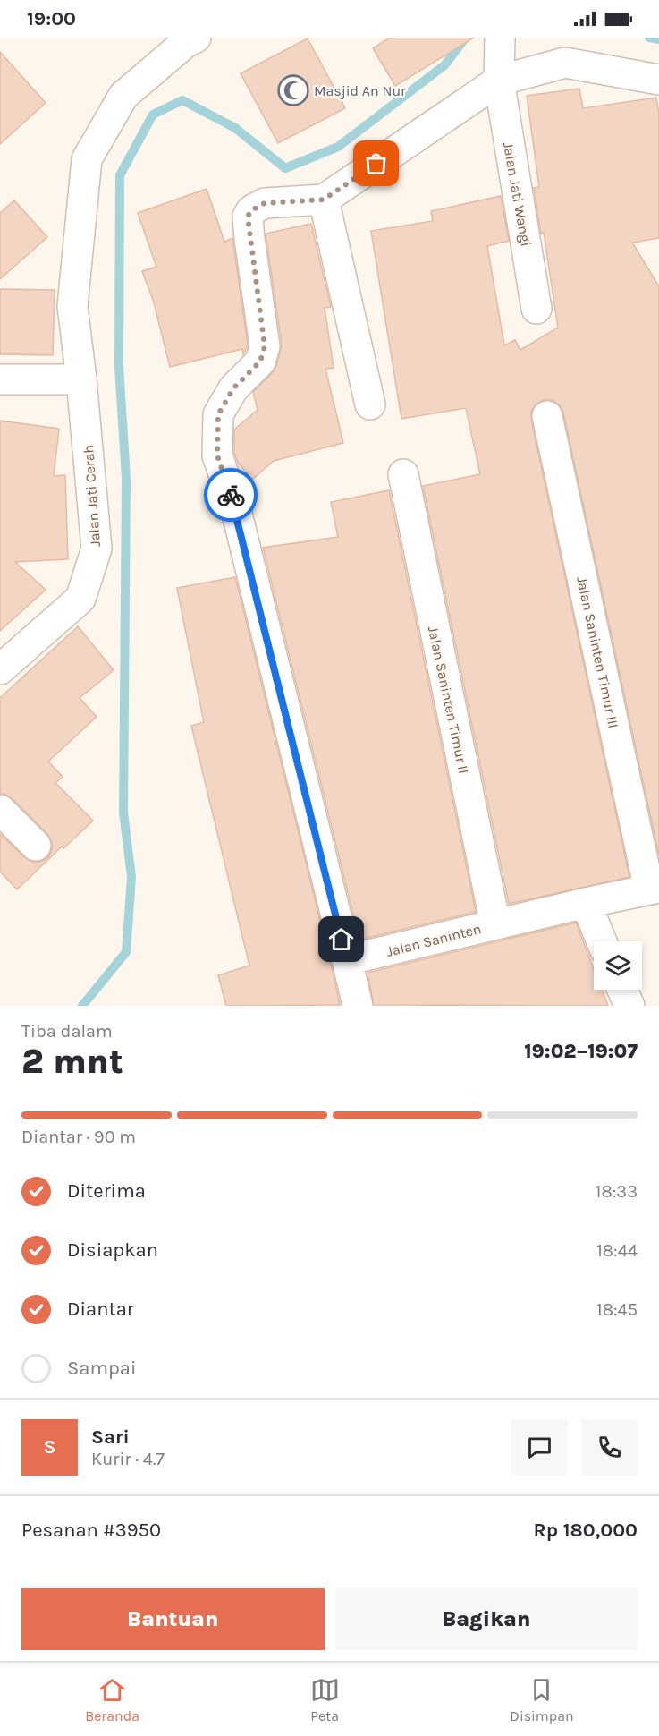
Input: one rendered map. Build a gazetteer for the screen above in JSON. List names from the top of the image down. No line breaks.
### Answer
{"streets":{"street":["Jalan Jati Wangi","Jalan Jati Cerah","Jalan Saninten Timur III","Jalan Saninten Timur II","Jalan Saninten"]},"crossings":[["Jalan Saninten Timur III","Jalan Saninten"],["Jalan Saninten Timur II","Jalan Saninten"]],"places":{"mosque":["Masjid An Nur"]},"page":{"status":"19:00","heading":["2 mnt","Tiba dalam","19:02–19:07"],"panel":["Sari","Kurir · 4.7","Pesanan #3950","Rp 180,000"],"bar":"Diantar · 90 m","list":[["Diterima","18:33"],["Disiapkan","18:44"],["Diantar","18:45"],"Sampai"],"round":"S","buttons":["Bantuan","Bagikan"],"tabs":["Beranda","Peta","Disimpan"]}}
